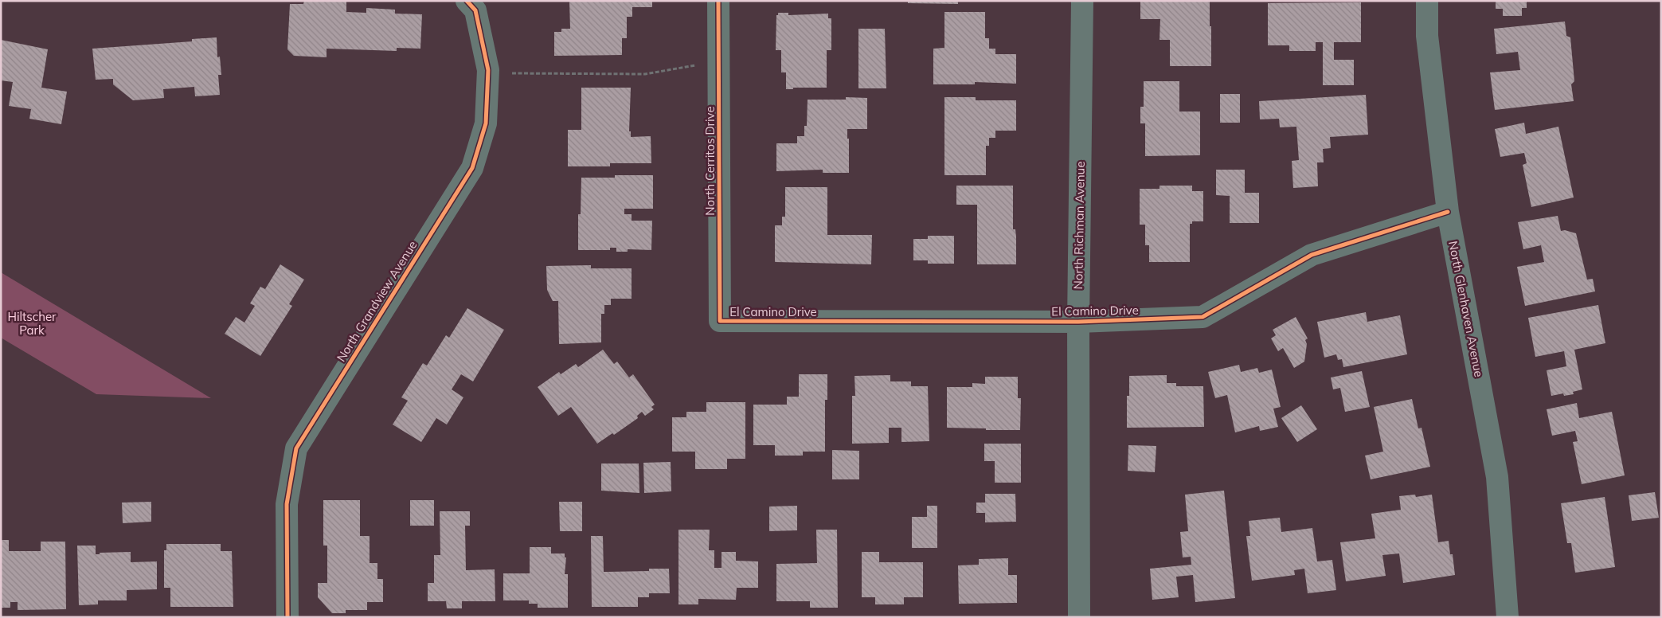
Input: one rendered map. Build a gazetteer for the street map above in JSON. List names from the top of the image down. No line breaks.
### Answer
{"streets":{"street":["North Cerritos Drive","North Richman Avenue","North Grandview Avenue","North Glenhaven Avenue","El Camino Drive"]},"crossings":[["North Cerritos Drive","El Camino Drive"],["North Richman Avenue","El Camino Drive"],["North Glenhaven Avenue","El Camino Drive"]],"parks":["Hiltscher Park"]}
